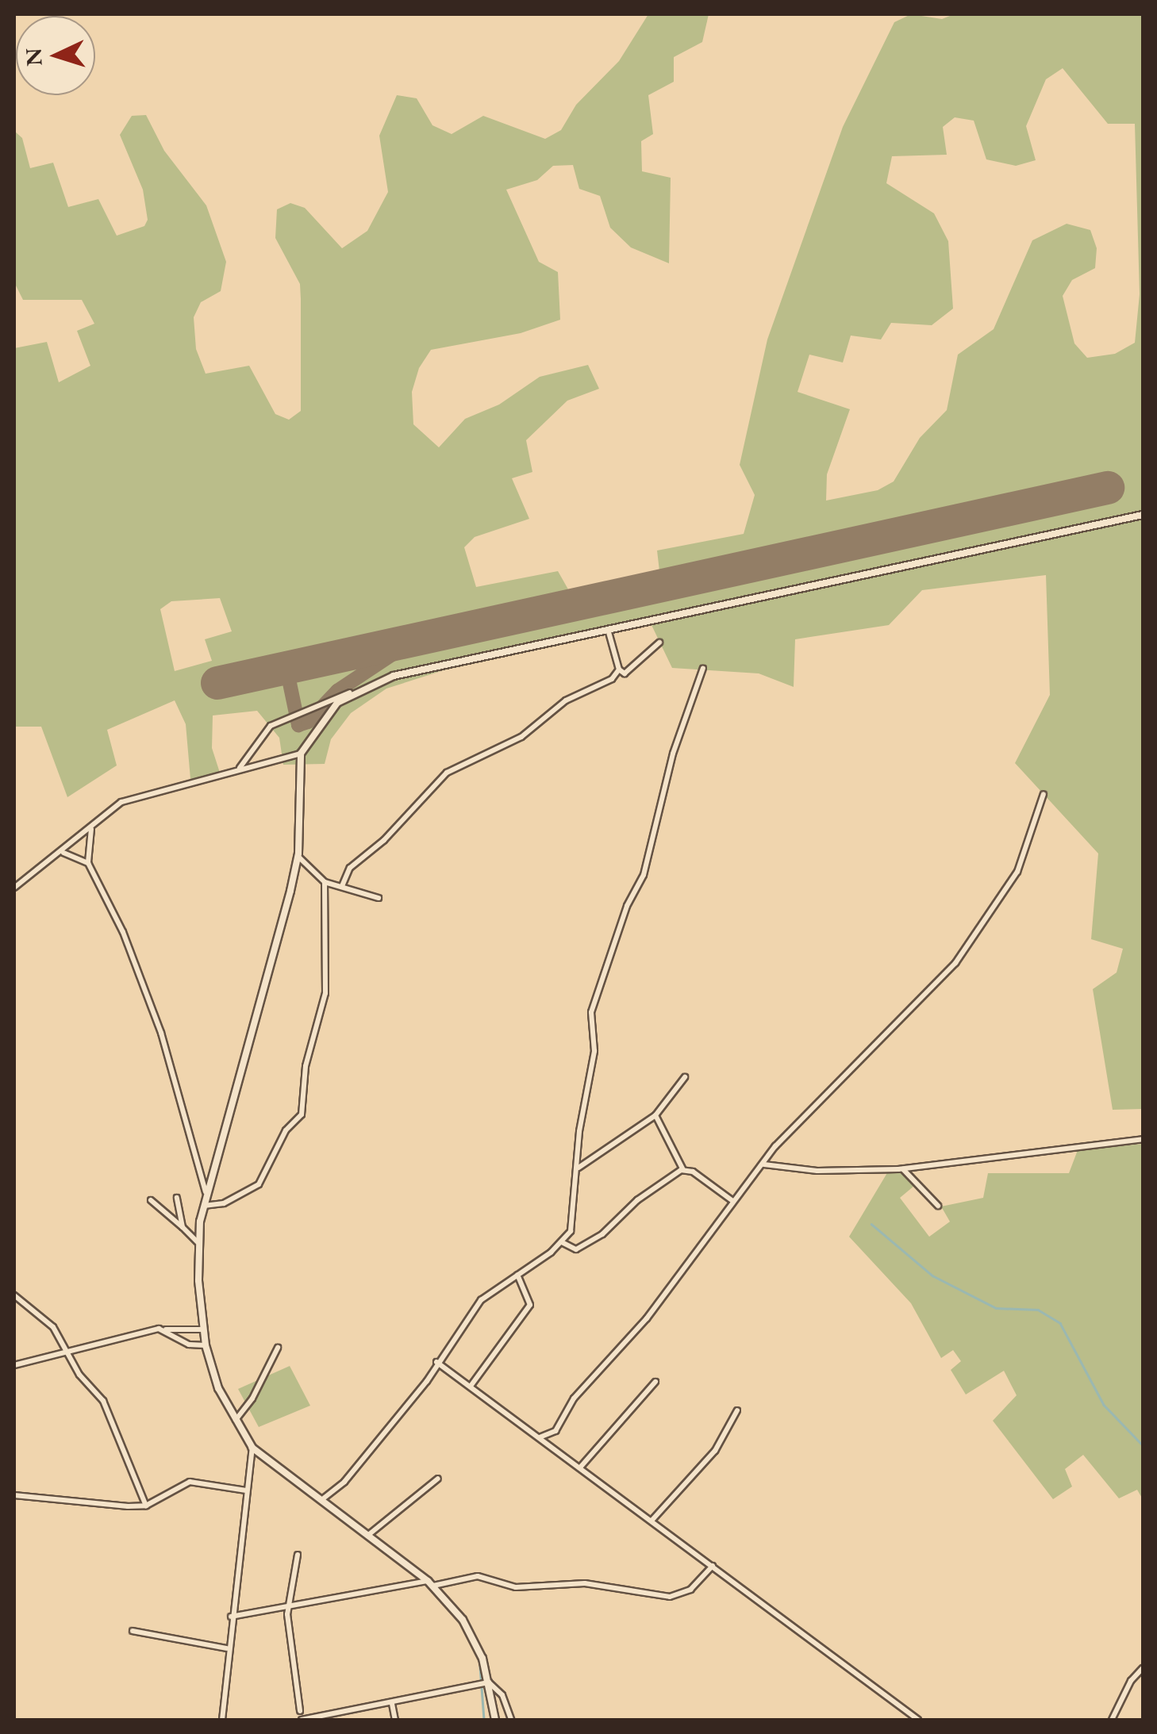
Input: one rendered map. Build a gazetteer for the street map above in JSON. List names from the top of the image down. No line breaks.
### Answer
{"north":"left"}
